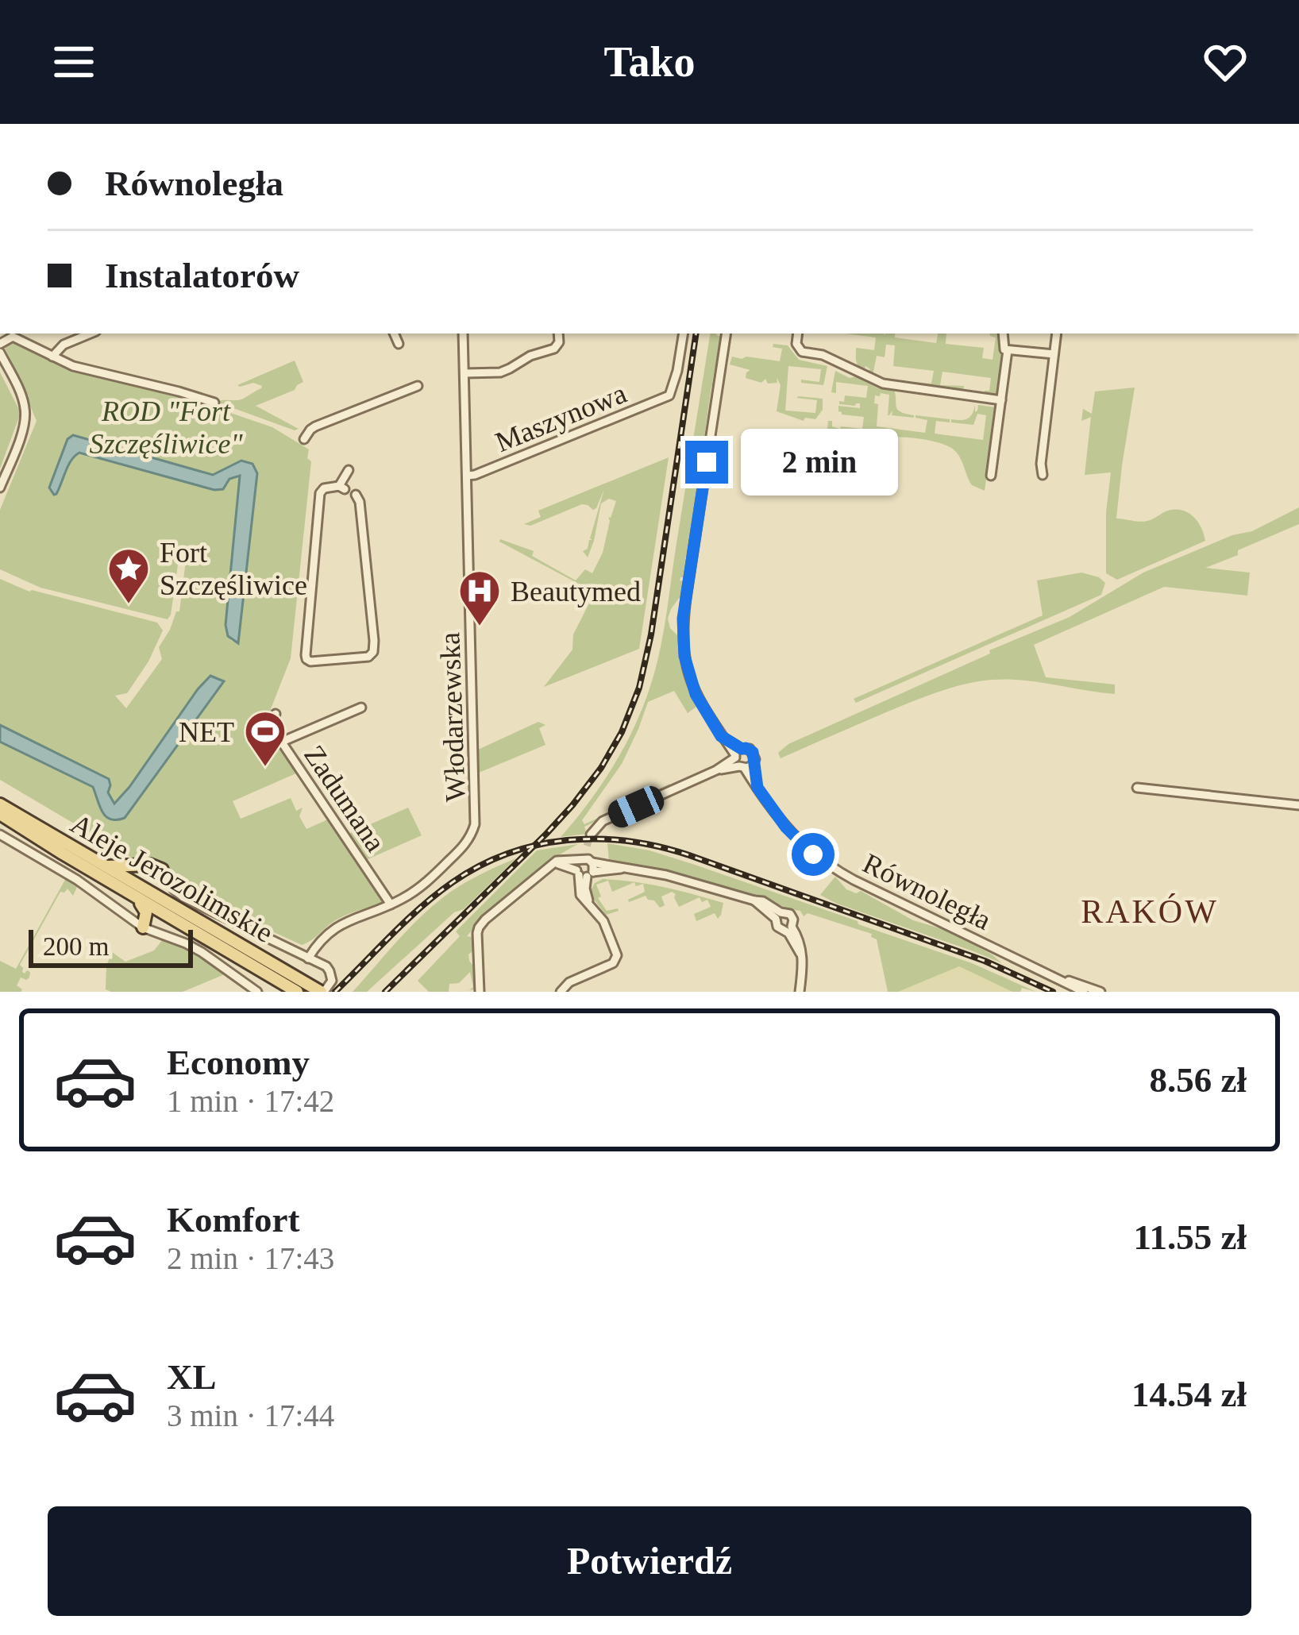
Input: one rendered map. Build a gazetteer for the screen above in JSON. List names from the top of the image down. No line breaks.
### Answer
{"streets":{"main road":["Aleje Jerozolimskie"],"street":["Maszynowa","Włodarzewska","Zadumana","Równoległa"]},"crossings":[["Maszynowa","Włodarzewska"],["Włodarzewska","Zadumana"]],"districts":["RAKÓW"],"parks":["ROD \"Fort Szczęśliwice\""],"places":{"place":["Fort Szczęśliwice"],"hospital":["Beautymed"],"sports":["NET"]},"scale_bar":"200 m","page":{"header":"Tako","banner":["Równoległa","Instalatorów"],"bubble":"2 min","scale":"200 m","list":[{"name":"Economy","note":"1 min · 17:42","value":"8.56 zł"},{"name":"Komfort","note":"2 min · 17:43","value":"11.55 zł"},{"name":"XL","note":"3 min · 17:44","value":"14.54 zł"}],"buttons":"Potwierdź"}}
